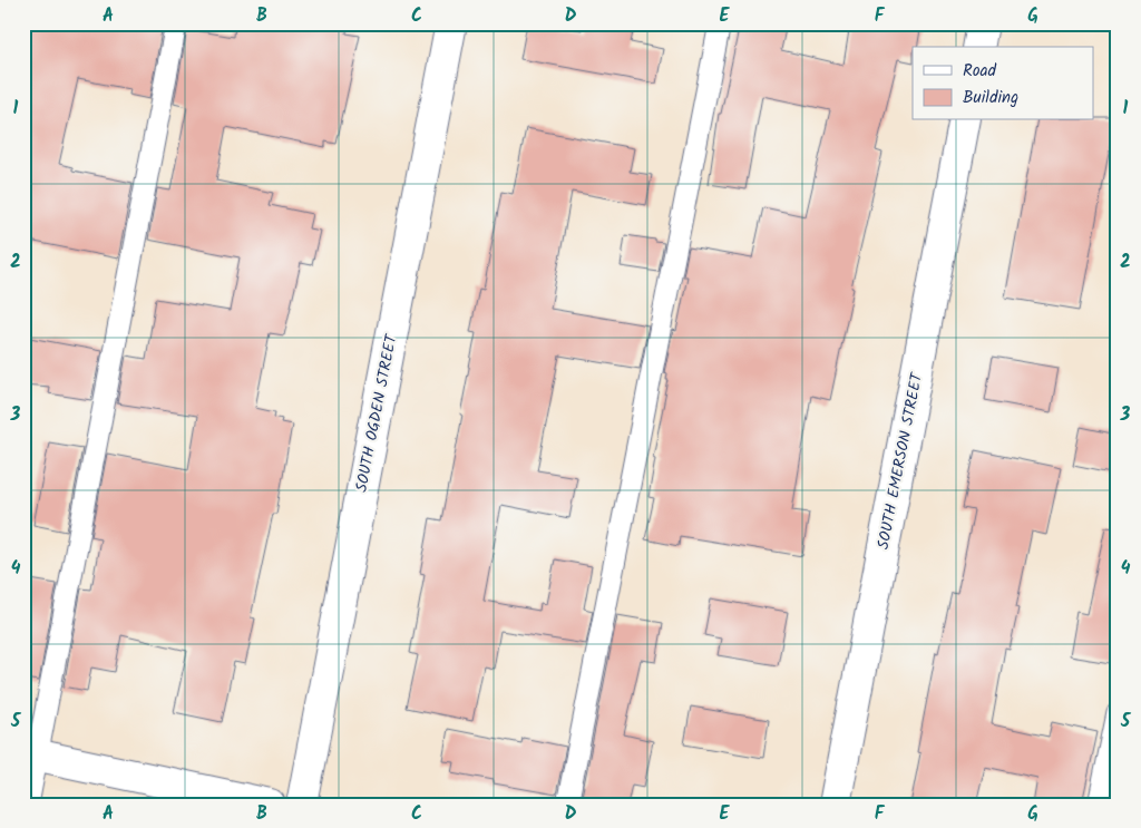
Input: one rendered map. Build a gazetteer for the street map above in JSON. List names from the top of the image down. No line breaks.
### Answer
{"streets":{"street":["SOUTH OGDEN STREET","SOUTH EMERSON STREET"]},"legend":["Road","Building"],"grid":{"columns":["A","B","C","D","E","F","G"],"rows":["1","2","3","4","5"]}}
